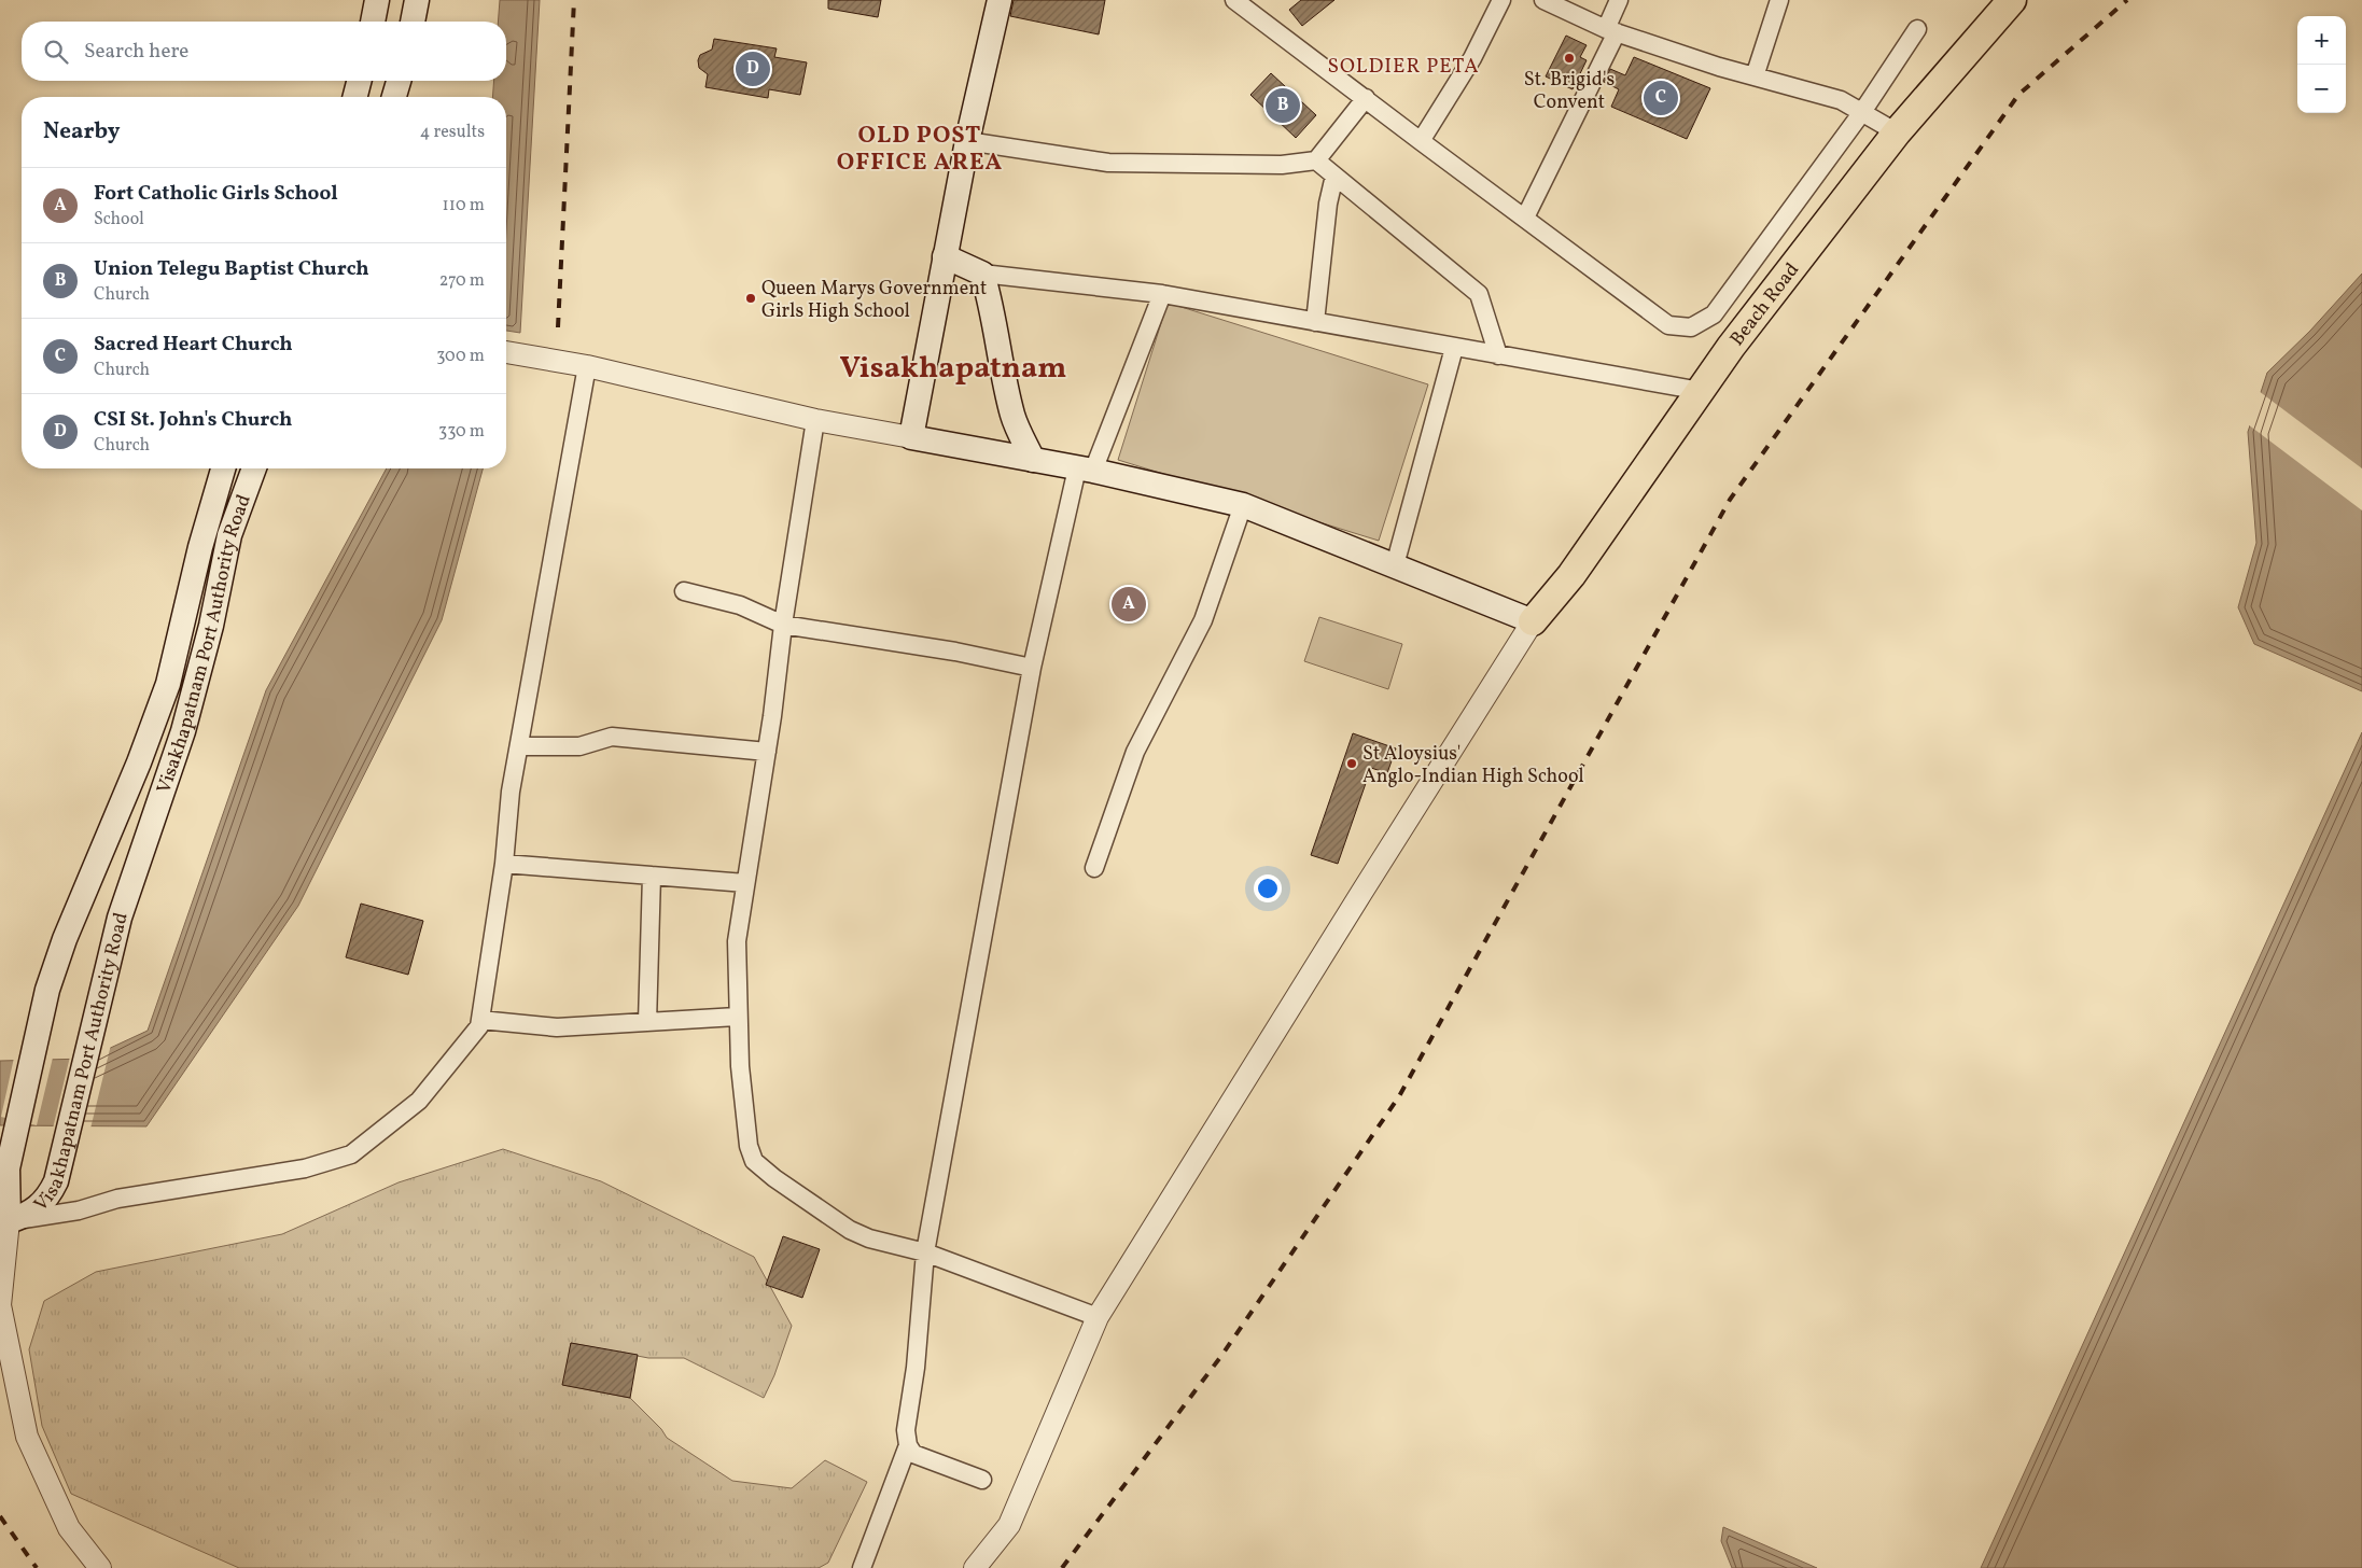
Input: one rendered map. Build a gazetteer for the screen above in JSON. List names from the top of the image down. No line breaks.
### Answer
{"streets":{"main road":["Beach Road","Visakhapatnam Port Authority Road"]},"districts":["SOLDIER PETA","OLD POST OFFICE AREA","Visakhapatnam"],"places":["St. Brigid's Convent","Queen Marys Government Girls High School","St Aloysius' Anglo-Indian High School"],"page":{"map_buttons":["+","−"],"search":"Search here","pins":["D","C","B","A"],"heading":["Nearby","4 results"],"list":[{"mark":"A","name":"Fort Catholic Girls School","note":"School","value":"110 m"},{"mark":"B","name":"Union Telegu Baptist Church","note":"Church","value":"270 m"},{"mark":"C","name":"Sacred Heart Church","note":"Church","value":"300 m"},{"mark":"D","name":"CSI St. John's Church","note":"Church","value":"330 m"}]}}
